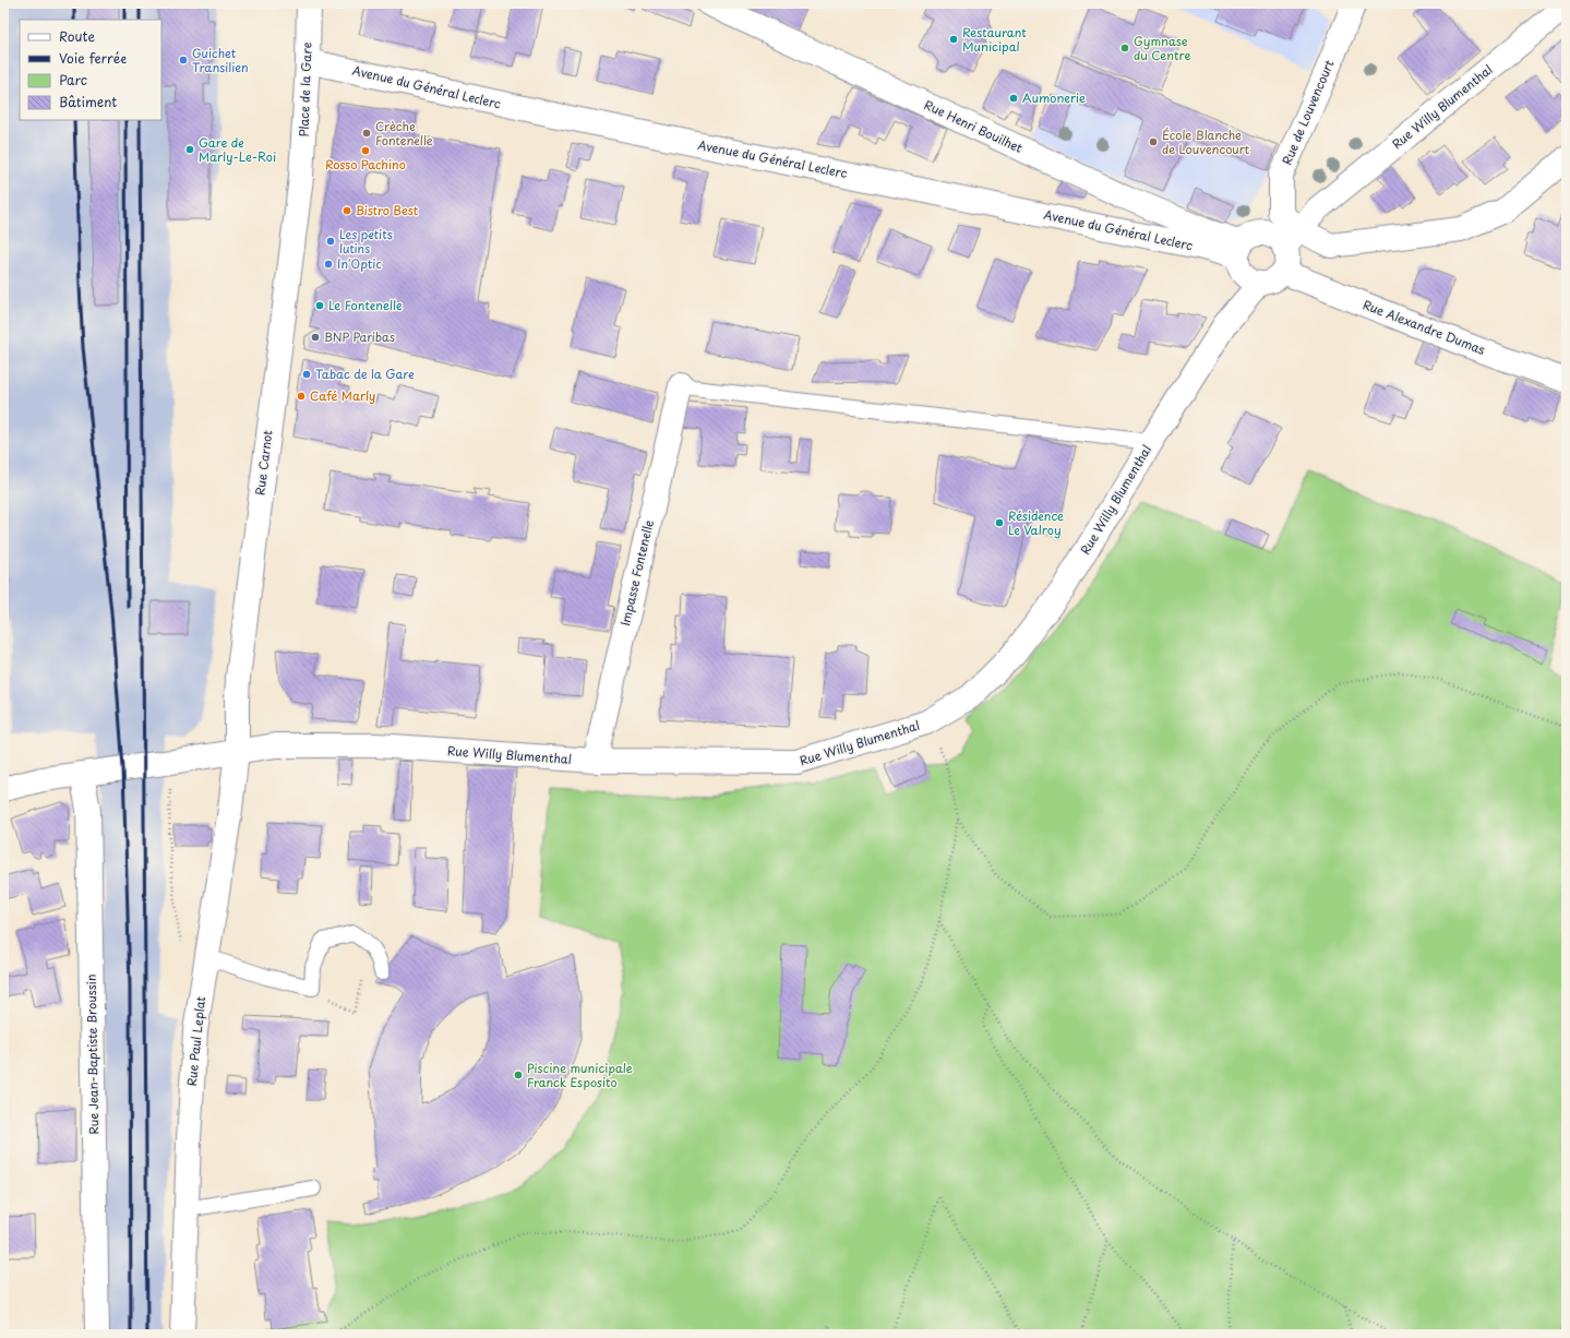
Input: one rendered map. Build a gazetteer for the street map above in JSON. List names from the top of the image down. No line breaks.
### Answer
{"streets":{"street":["Avenue du Général Leclerc","Place de la Gare","Rue Willy Blumenthal","Rue de Louvencourt","Rue Henri Bouilhet","Rue Alexandre Dumas","Rue Carnot","Impasse Fontenelle","Rue Paul Leplat","Rue Jean-Baptiste Broussin"]},"crossings":[["Avenue du Général Leclerc","Place de la Gare"],["Avenue du Général Leclerc","Rue Willy Blumenthal"],["Avenue du Général Leclerc","Rue Henri Bouilhet"],["Place de la Gare","Rue Carnot"],["Rue Willy Blumenthal","Rue de Louvencourt"],["Rue Willy Blumenthal","Rue Henri Bouilhet"],["Rue Willy Blumenthal","Rue Alexandre Dumas"],["Rue Willy Blumenthal","Rue Carnot"],["Rue Willy Blumenthal","Impasse Fontenelle"],["Rue Willy Blumenthal","Rue Paul Leplat"],["Rue Willy Blumenthal","Rue Jean-Baptiste Broussin"],["Rue Carnot","Rue Paul Leplat"]],"places":["Restaurant Municipal","Gymnase du Centre","Guichet Transilien","Aumonerie","Crèche Fontenelle","École Blanche de Louvencourt","Gare de Marly-Le-Roi","Rosso Pachino","Bistro Best","Les petits lutins","In'Optic","Le Fontenelle","BNP Paribas","Tabac de la Gare","Café Marly","Résidence Le Valroy","Piscine municipale Franck Esposito"],"legend":["Route","Voie ferrée","Parc","Bâtiment"]}
